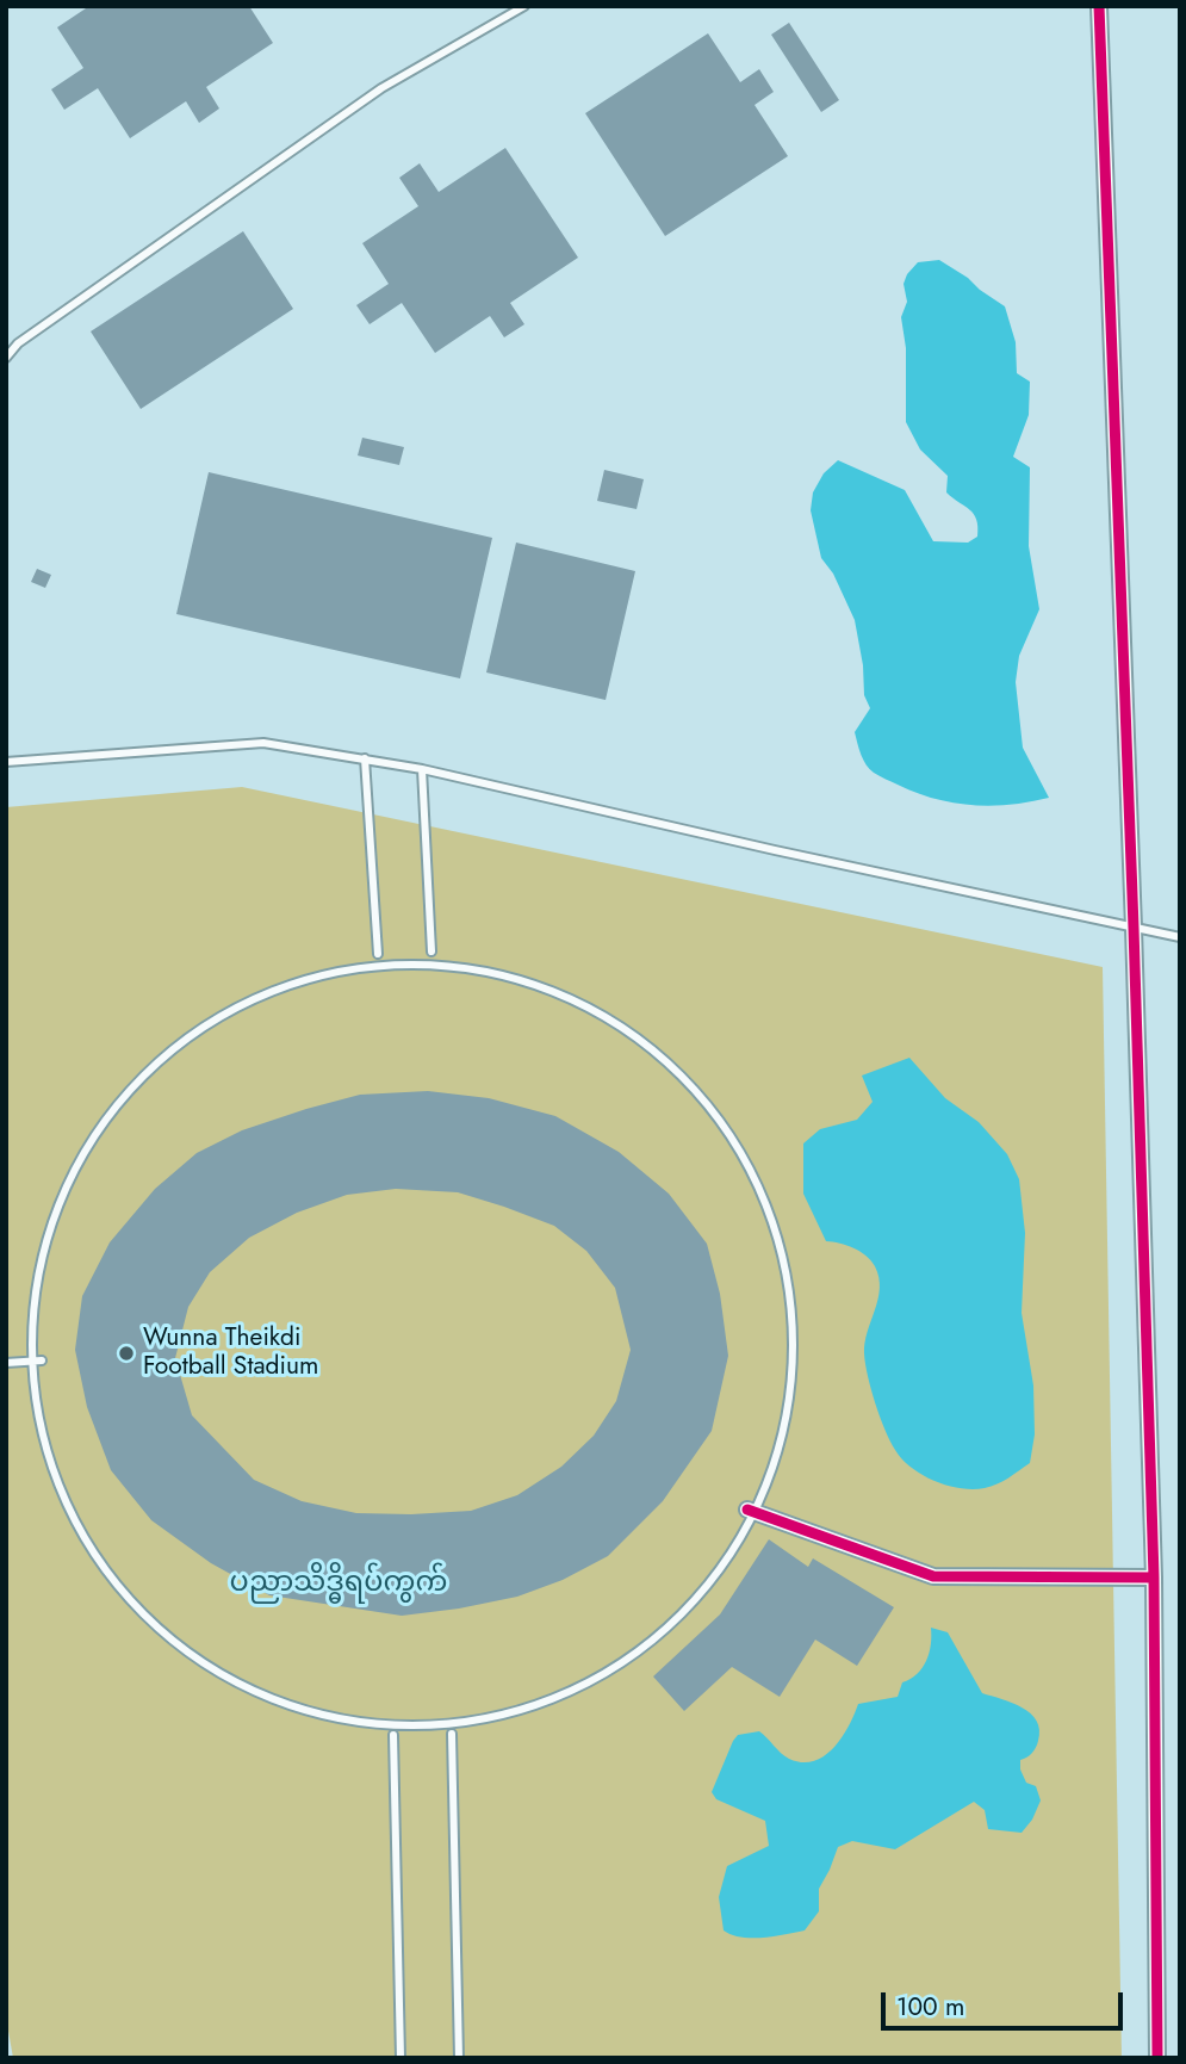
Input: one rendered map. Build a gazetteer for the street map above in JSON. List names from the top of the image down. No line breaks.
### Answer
{"districts":["ပညာသိဒ္ဓိရပ်ကွက်"],"places":["Wunna Theikdi Football Stadium"],"scale_bar":"100 m"}
